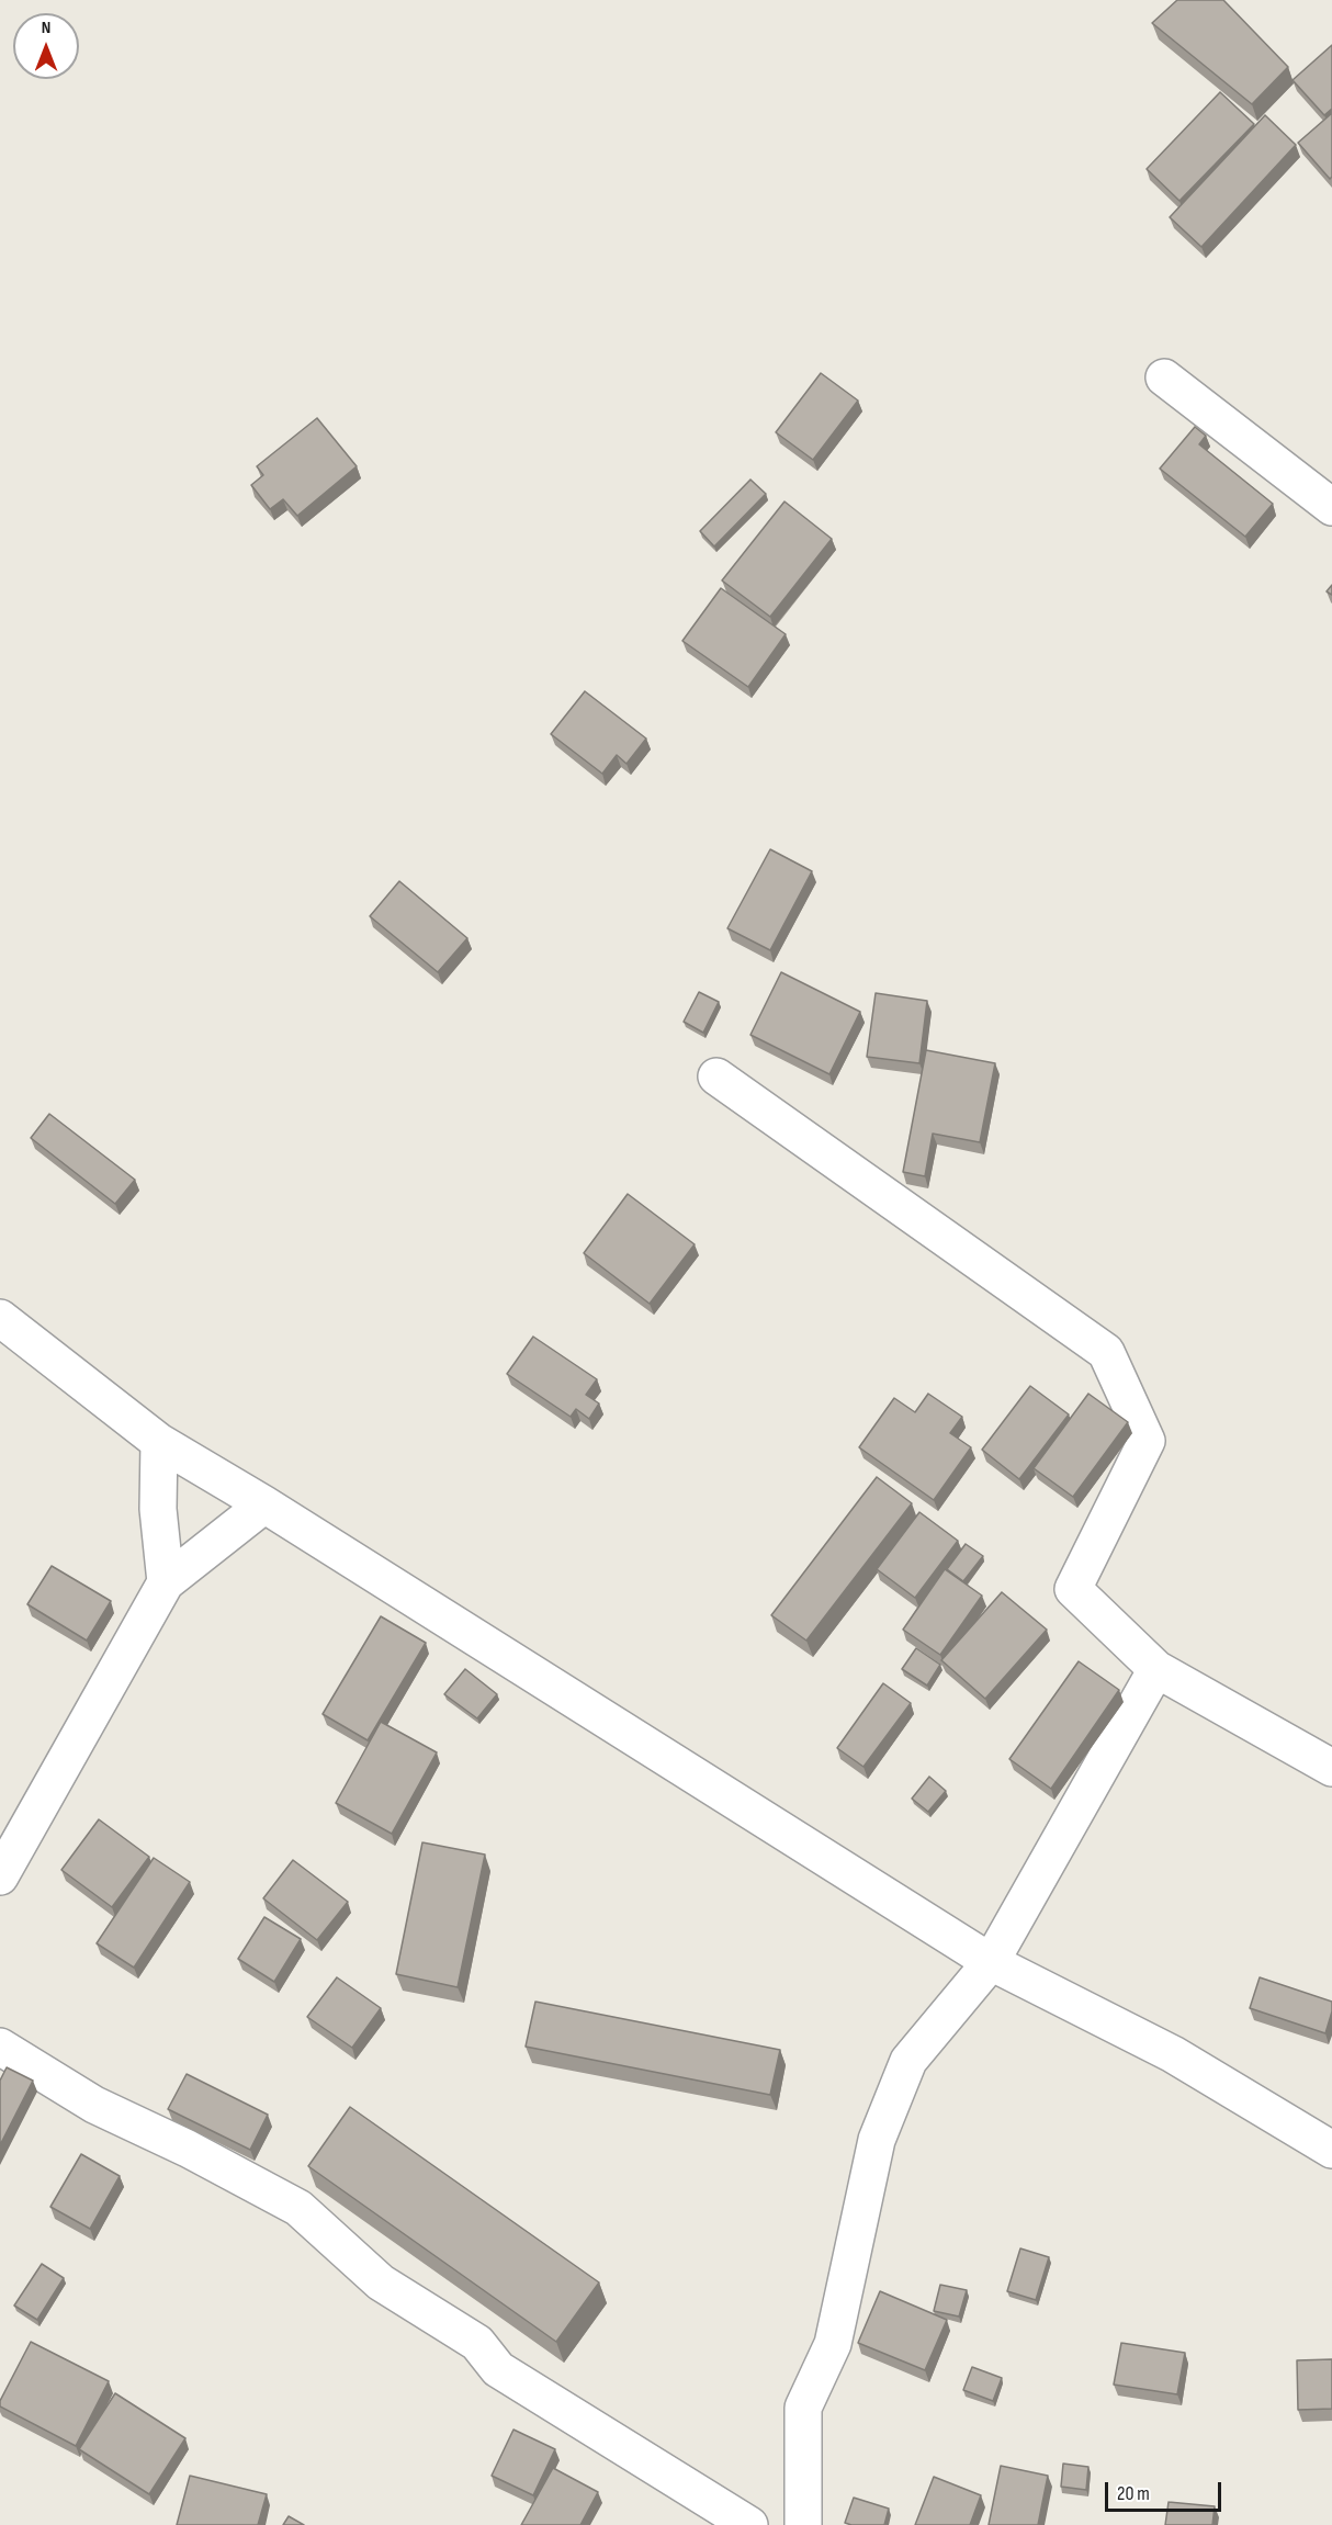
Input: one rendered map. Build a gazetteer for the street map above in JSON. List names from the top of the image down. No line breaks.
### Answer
{"scale_bar":"20 m","north":"top"}
